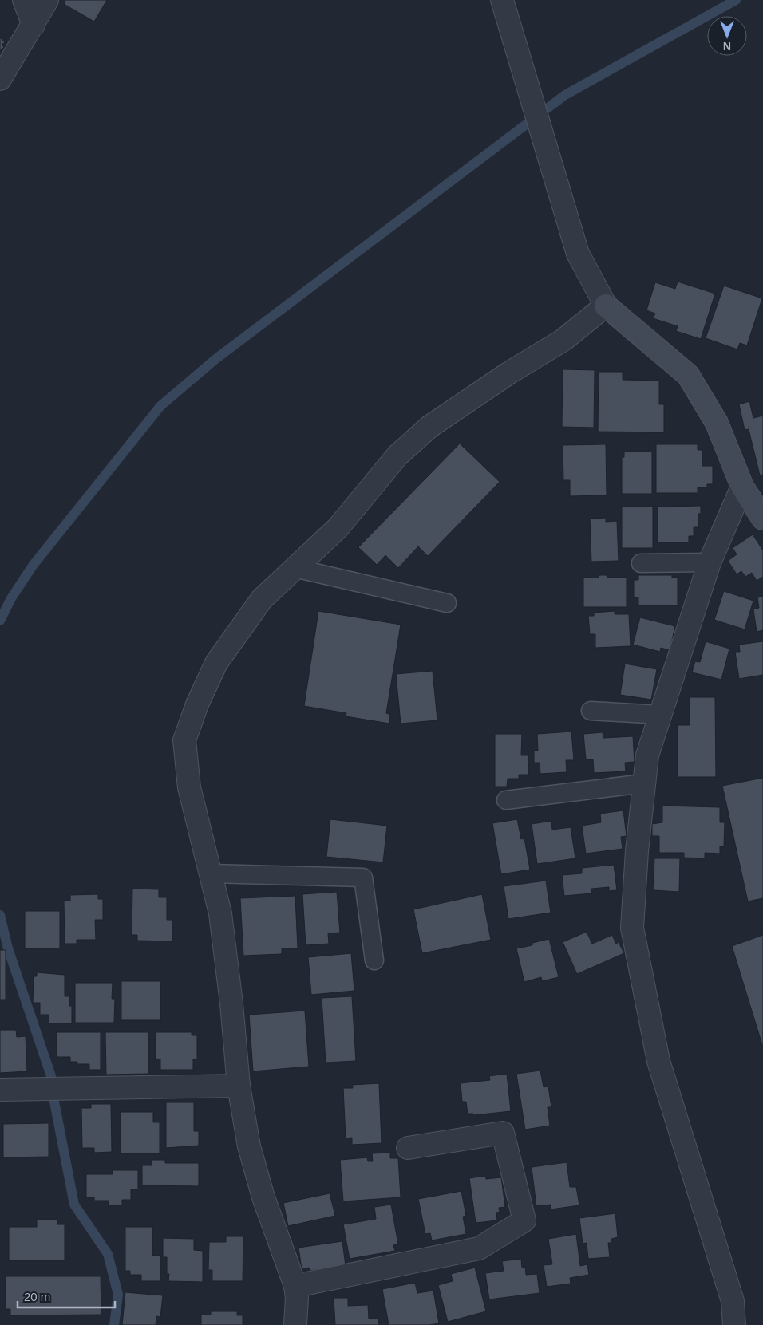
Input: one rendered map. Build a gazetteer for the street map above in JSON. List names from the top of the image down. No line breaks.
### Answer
{"scale_bar":"20 m","north":"bottom"}
